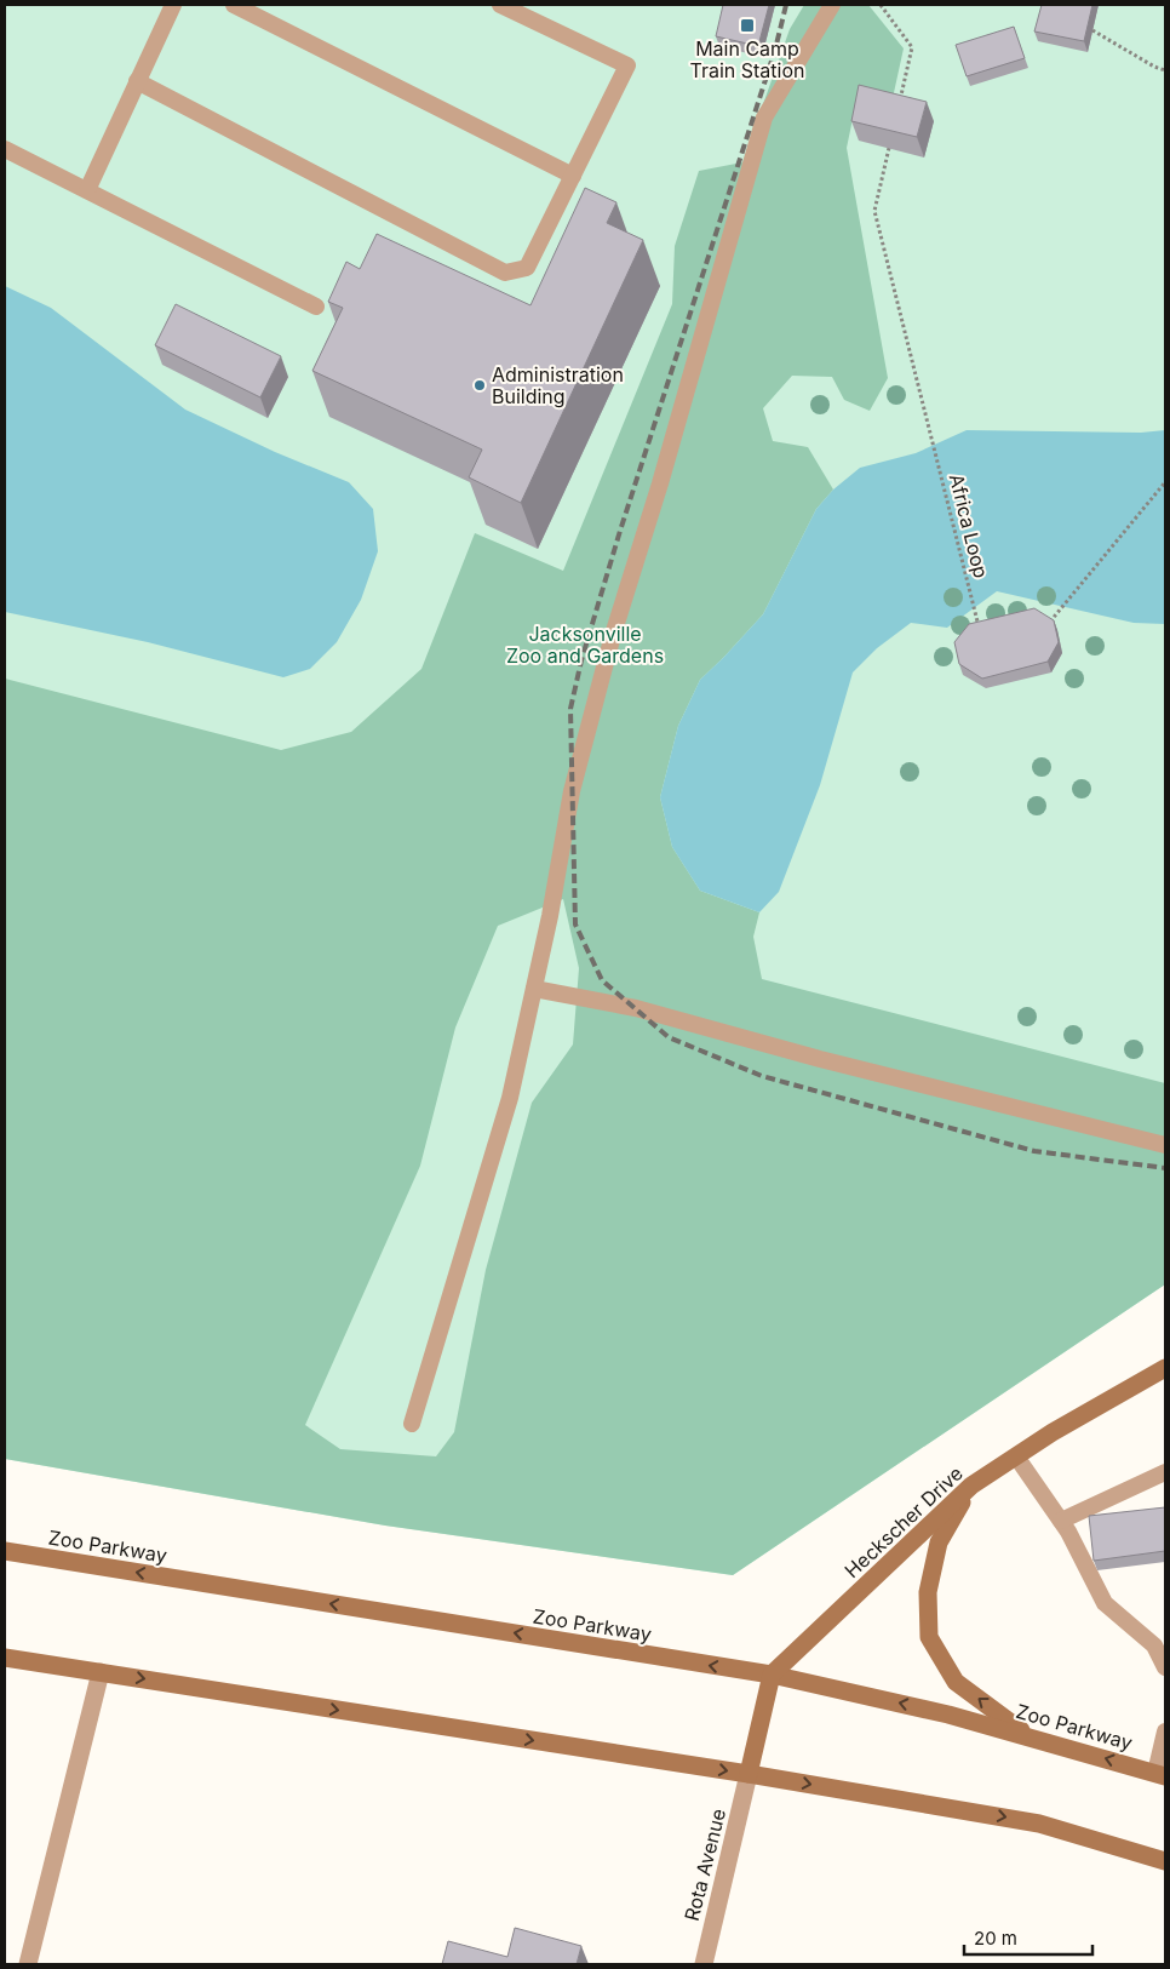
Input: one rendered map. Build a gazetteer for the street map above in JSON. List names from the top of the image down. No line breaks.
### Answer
{"streets":{"main road":["Heckscher Drive","Zoo Parkway"],"street":["Rota Avenue"],"path":["Africa Loop"]},"crossings":[["Heckscher Drive","Zoo Parkway"]],"parks":["Jacksonville Zoo and Gardens"],"places":{"transit":["Main Camp Train Station"],"other":["Administration Building"]},"scale_bar":"20 m"}
